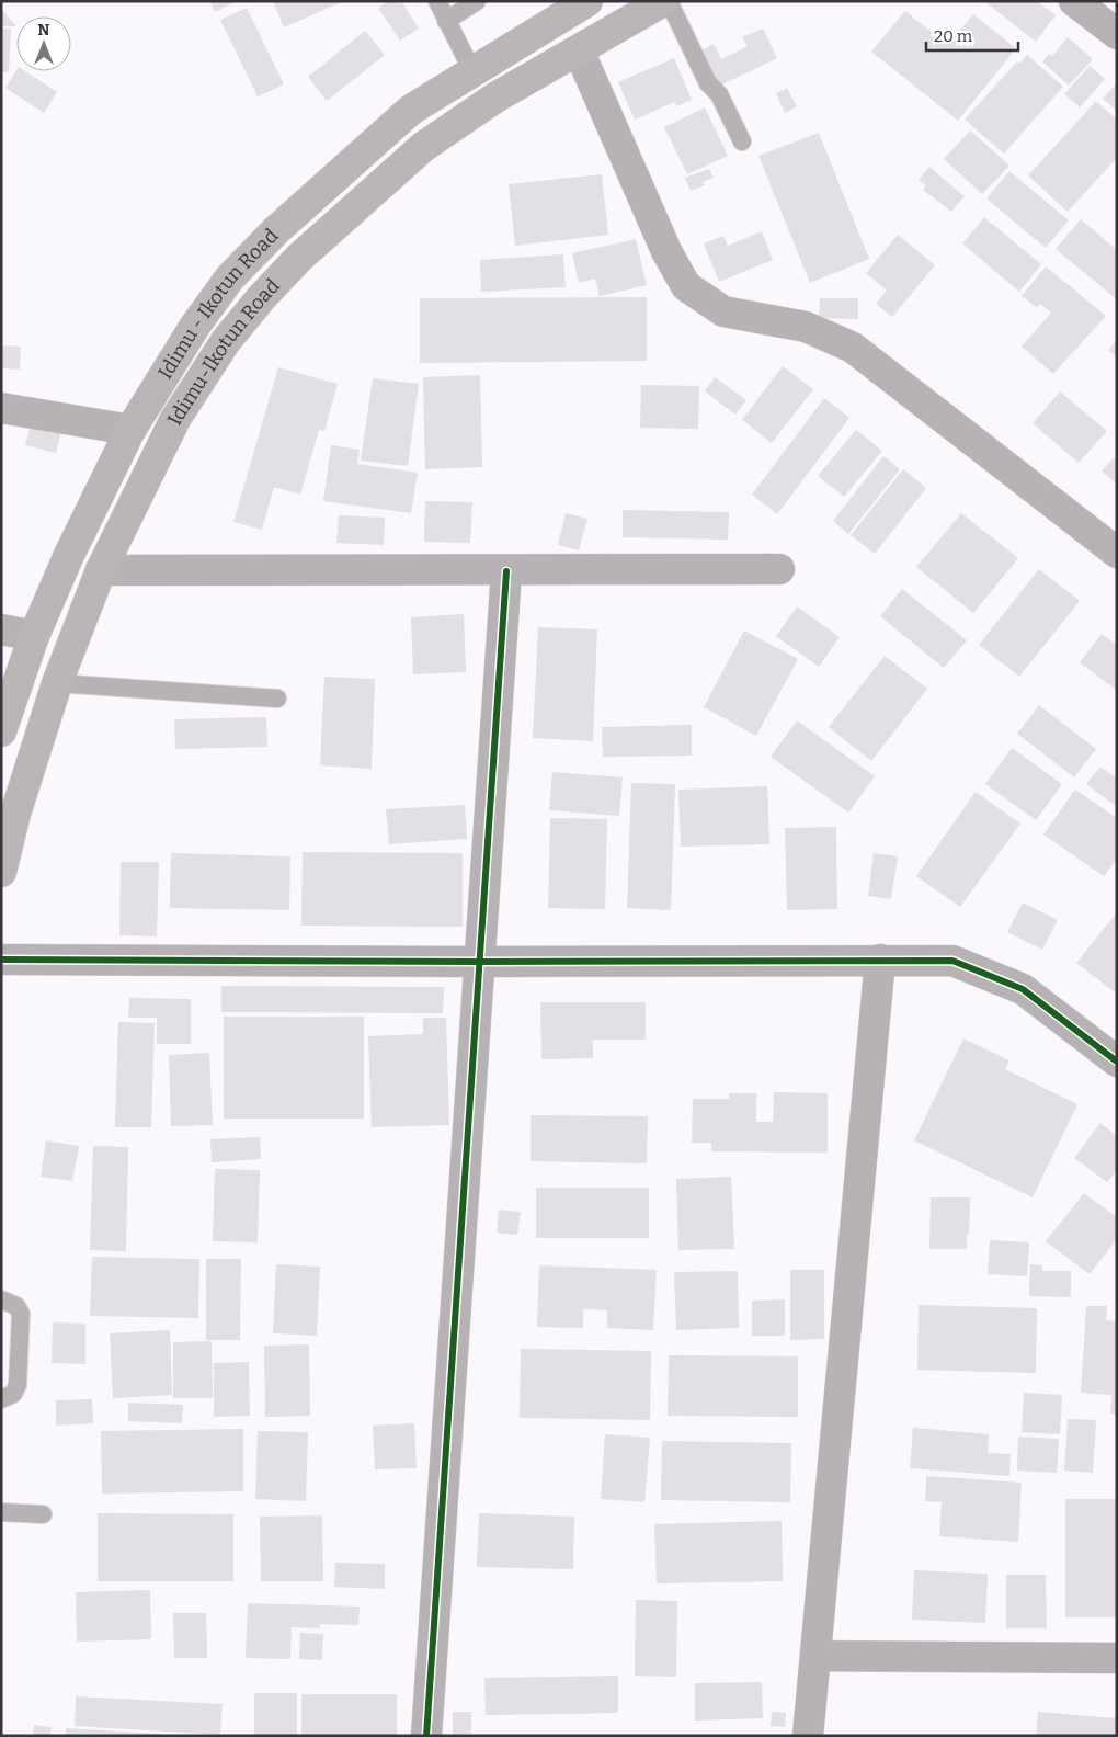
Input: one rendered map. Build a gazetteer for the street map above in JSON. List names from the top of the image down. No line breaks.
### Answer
{"streets":{"main road":["Idimu - Ikotun Road","Idimu-Ikotun Road"]},"scale_bar":"20 m","north":"top"}
